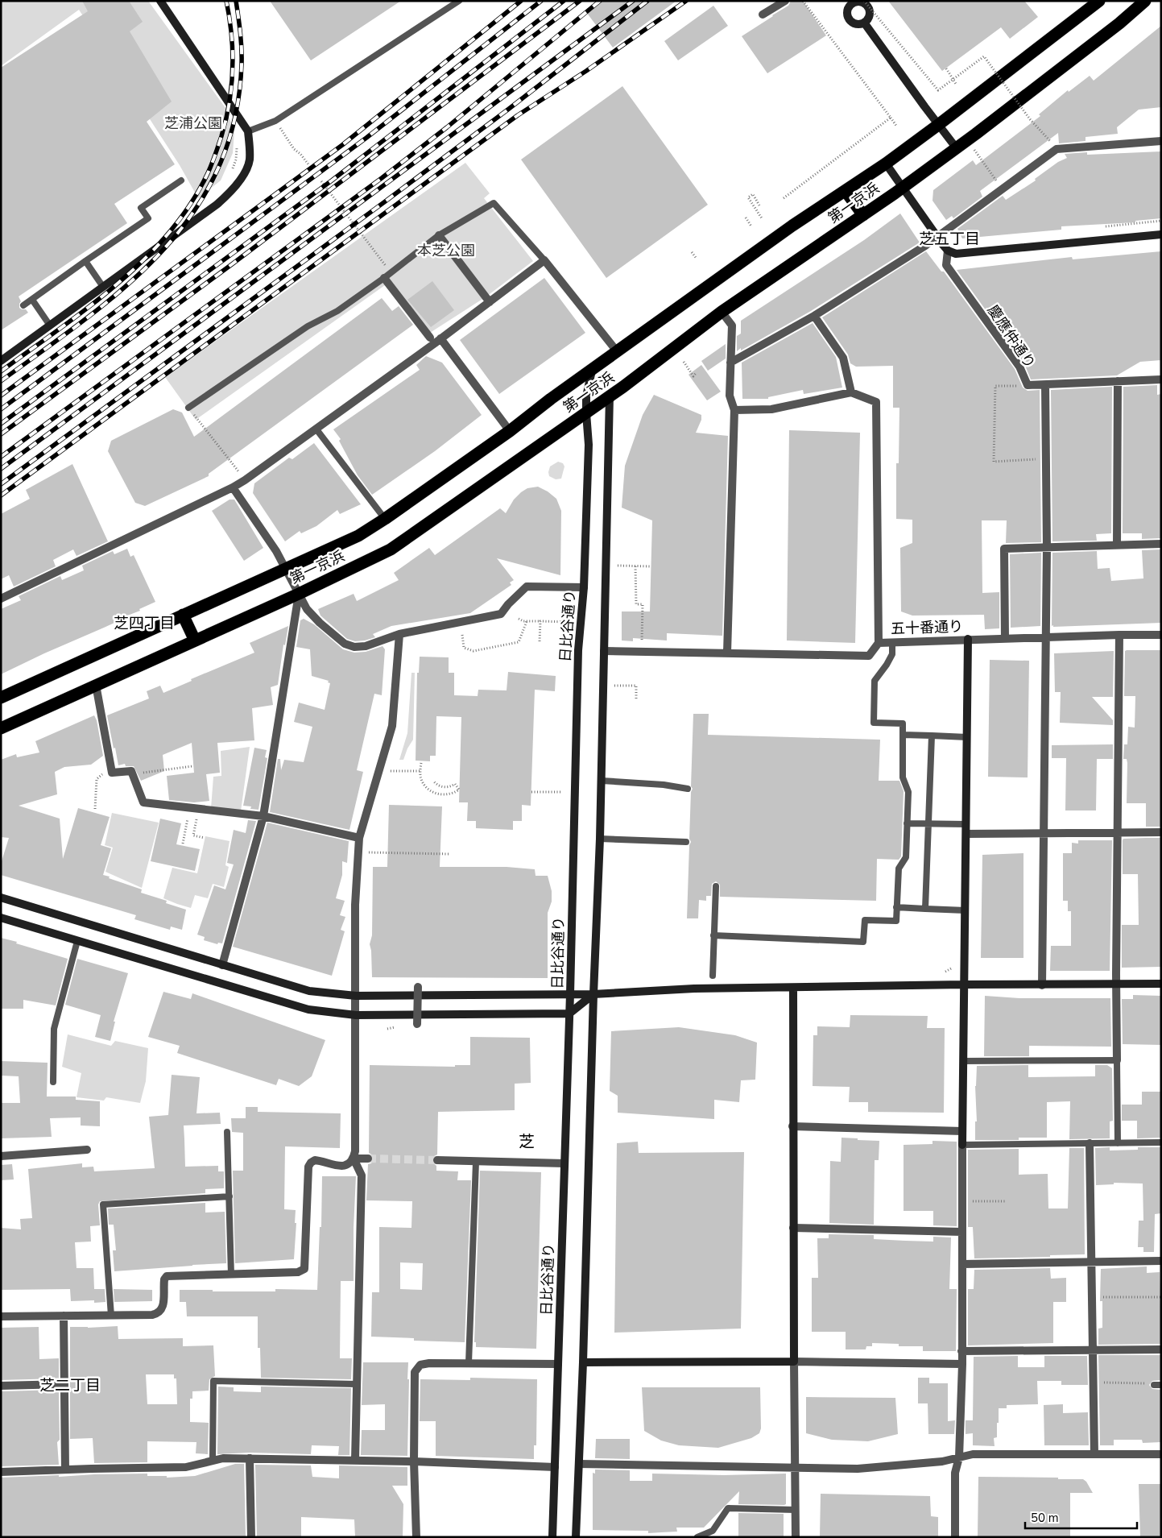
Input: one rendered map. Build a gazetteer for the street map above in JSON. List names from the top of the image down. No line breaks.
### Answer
{"streets":{"highway":["第一京浜"],"street":["慶應仲通り","日比谷通り","五十番通り"]},"crossings":[["第一京浜","日比谷通り"]],"districts":["芝五丁目","芝四丁目","芝","芝二丁目"],"parks":["芝浦公園","本芝公園"],"scale_bar":"50 m"}
